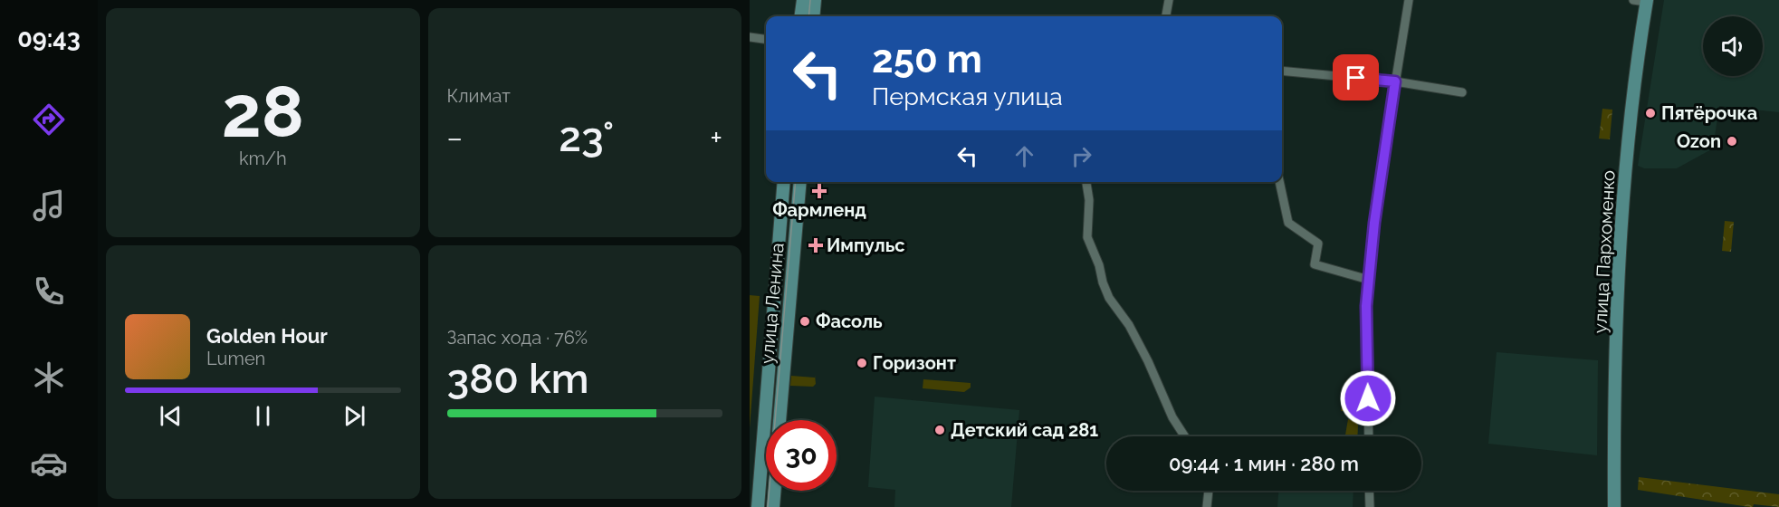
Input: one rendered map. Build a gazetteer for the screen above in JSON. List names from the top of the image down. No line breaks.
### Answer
{"streets":{"street":["улица Пархоменко","улица Ленина"]},"places":{"other":["Пятёрочка","Ozon","Фасоль","Горизонт","Детский сад 281"],"health":["Фармленд","Импульс"]},"page":{"tabs":"09:43","tile":[["28","km/h"],"Климат",["Запас хода · 76%","380 km"]],"turn":["250 m","Пермская улица"],"heat":["−","23°","+"],"song":["Golden Hour","Lumen"],"limit":"30","trip":"09:44 · 1 мин · 280 m"}}
